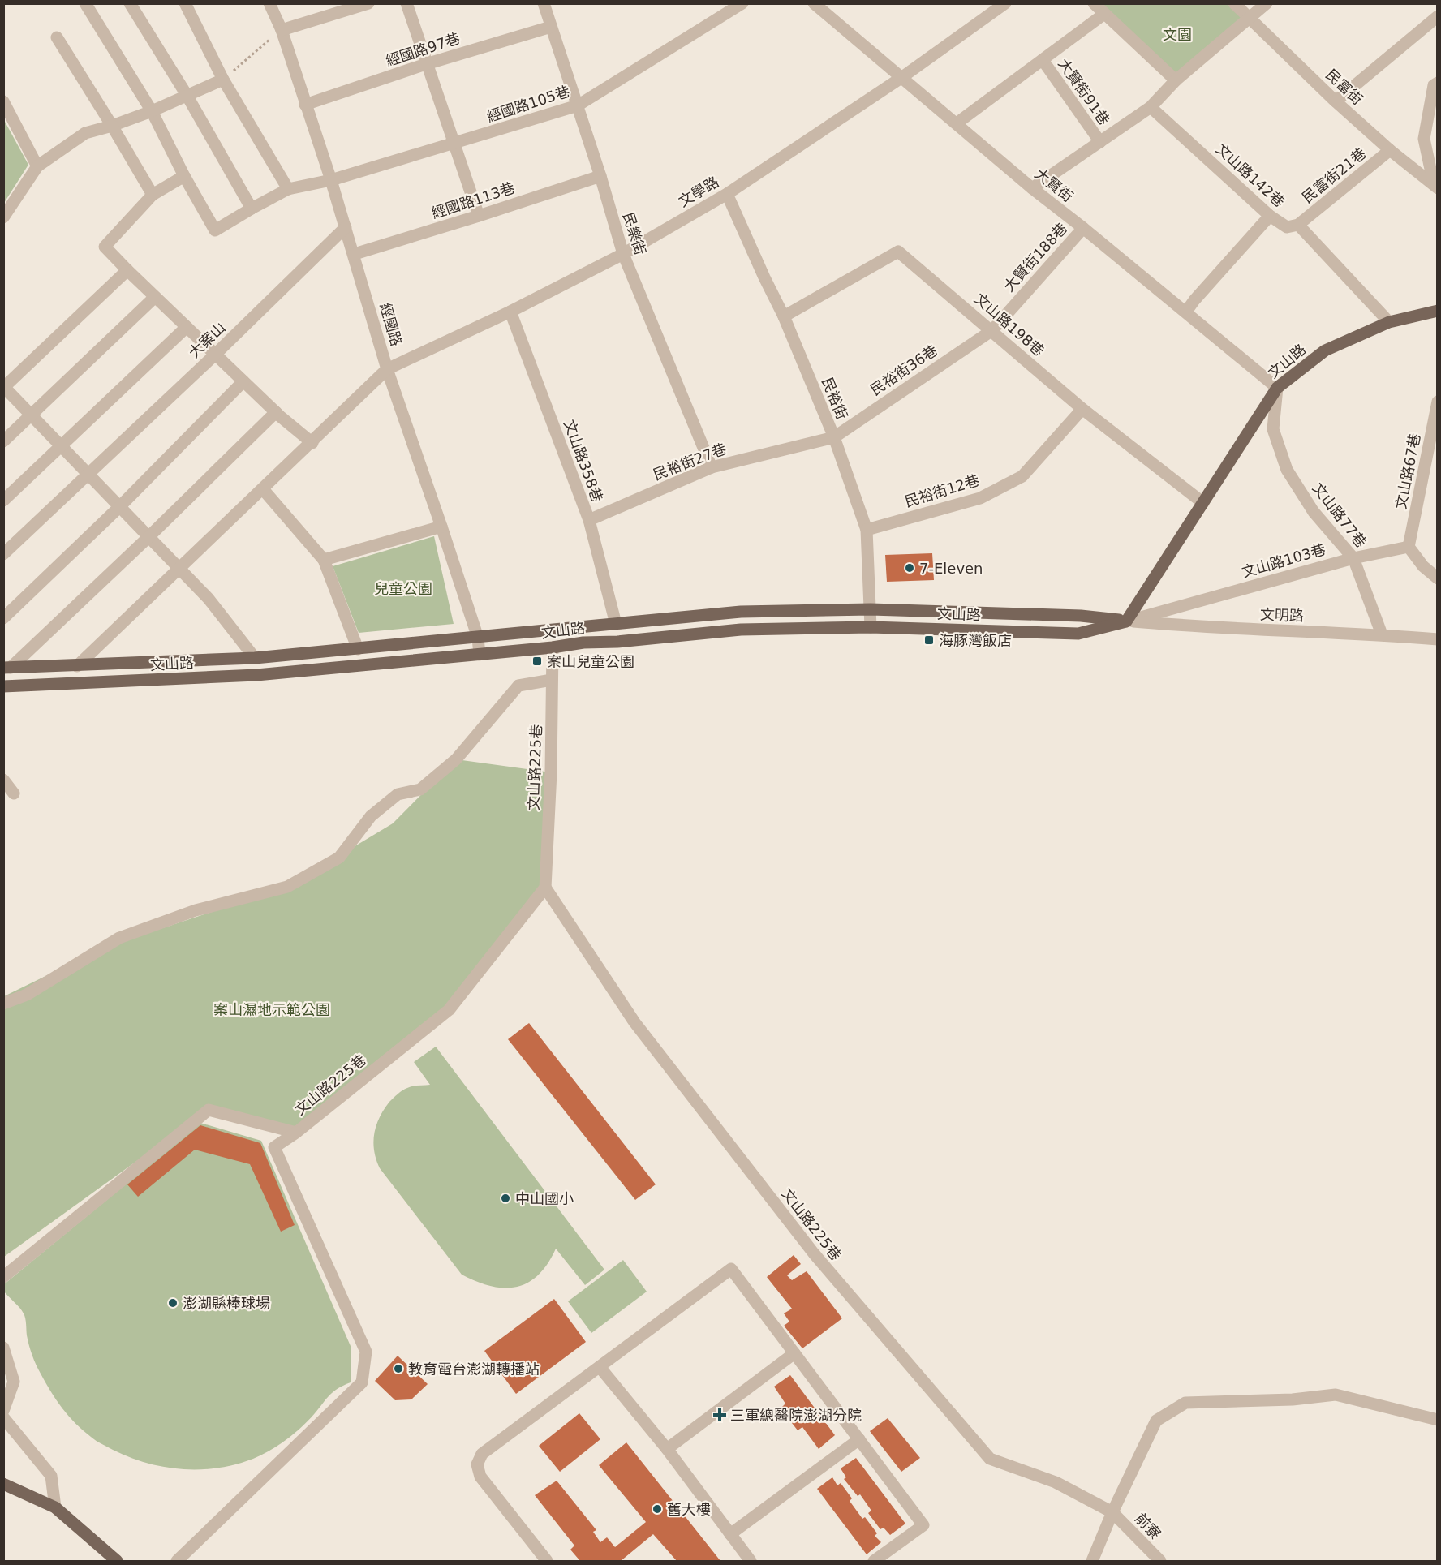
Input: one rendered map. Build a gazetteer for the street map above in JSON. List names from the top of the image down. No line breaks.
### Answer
{"streets":{"main road":["文山路"],"street":["經國路97巷","民富街","大賢街91巷","經國路105巷","文山路142巷","民富街21巷","大賢街","文學路","經國路113巷","民樂街","大賢街188巷","經國路","文山路198巷","大案山","民裕街36巷","民裕街","文山路358巷","民裕街27巷","文山路67巷","民裕街12巷","文山路77巷","文山路103巷","文明路","文山路225巷","前寮"]},"crossings":[["經國路97巷","民樂街"],["經國路97巷","經國路"],["民富街","民富街21巷"],["經國路105巷","民樂街"],["經國路105巷","經國路"],["文山路142巷","民富街21巷"],["大賢街","文學路"],["大賢街","大賢街188巷"],["大賢街","文山路"],["大賢街","文山路77巷"],["文學路","民樂街"],["文學路","經國路"],["文學路","民裕街"],["文學路","文山路358巷"],["經國路113巷","民樂街"],["經國路113巷","經國路"],["民樂街","民裕街27巷"],["大賢街188巷","文山路198巷"],["大賢街188巷","民裕街36巷"],["經國路","大案山"],["經國路","文山路"],["文山路198巷","文山路"],["文山路198巷","民裕街36巷"],["文山路198巷","民裕街"],["文山路198巷","民裕街12巷"],["文山路","民裕街"],["文山路","文山路358巷"],["文山路","文山路77巷"],["文山路","文山路103巷"],["文山路","文明路"],["文山路","文山路225巷"],["民裕街36巷","民裕街"],["民裕街36巷","民裕街27巷"],["民裕街","民裕街27巷"],["民裕街","民裕街12巷"],["文山路358巷","民裕街27巷"],["文山路67巷","文山路103巷"],["文山路77巷","文山路103巷"],["文山路77巷","文明路"],["文山路103巷","文明路"],["文山路225巷","前寮"]],"parks":["文園","兒童公園","案山濕地示範公園"],"places":{"other":["7-Eleven","中山國小","澎湖縣棒球場","教育電台澎湖轉播站","舊大樓"],"transit":["海豚灣飯店","案山兒童公園"],"health":["三軍總醫院澎湖分院"]}}
